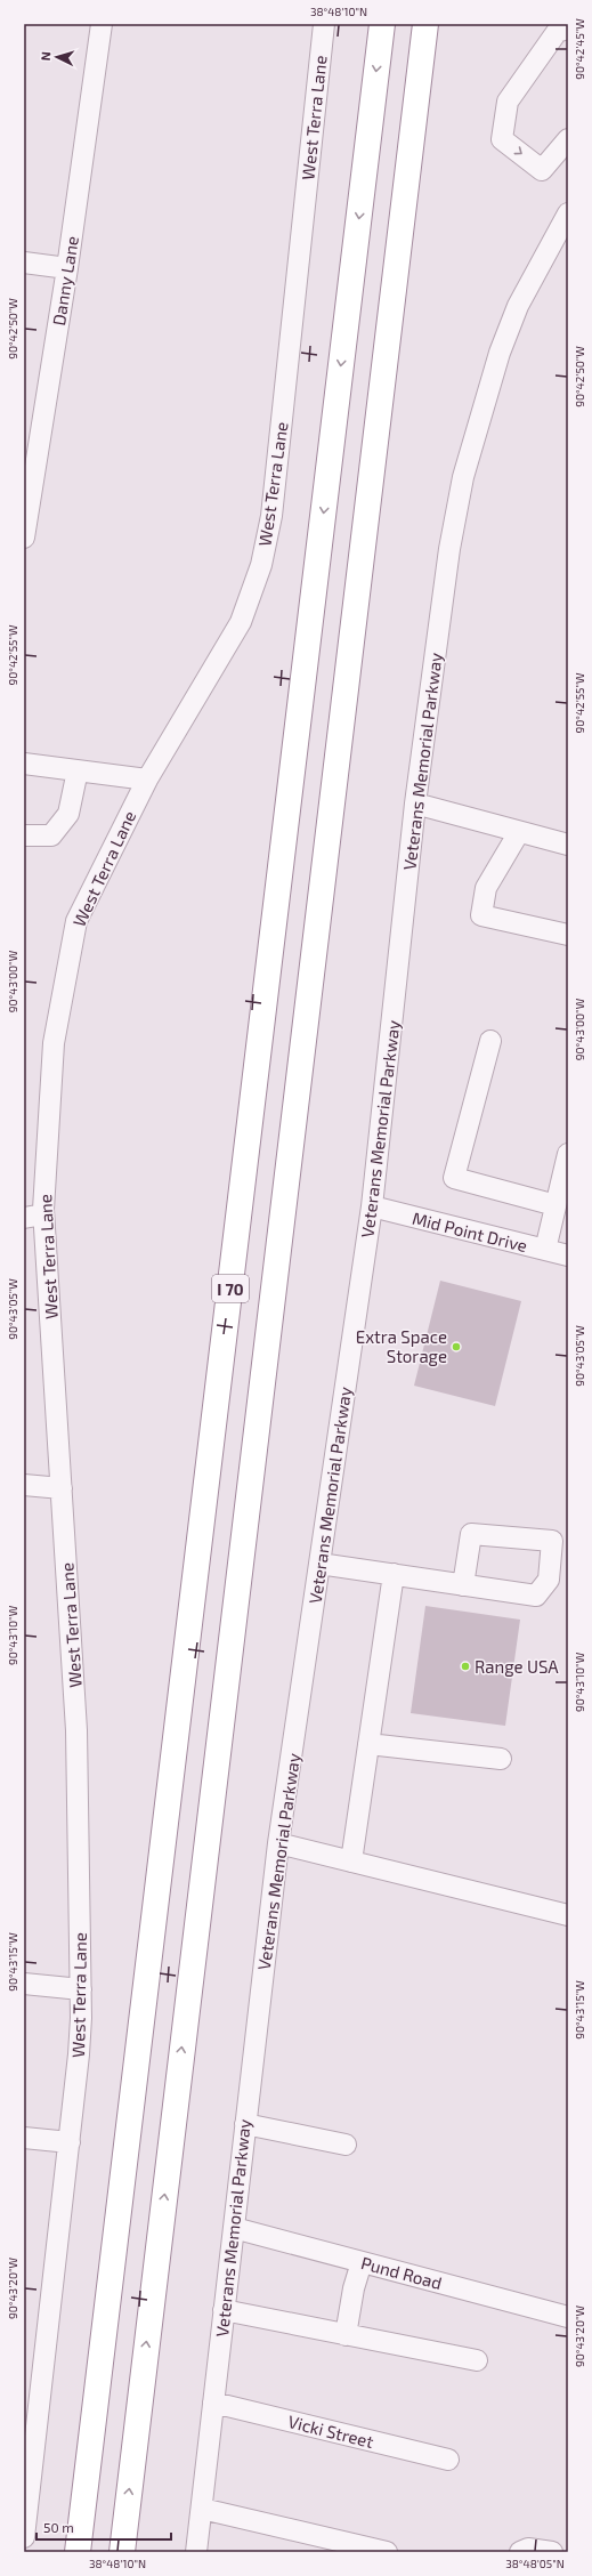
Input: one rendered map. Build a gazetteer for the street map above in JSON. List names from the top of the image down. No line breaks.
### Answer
{"streets":{"highway":["I 70"],"street":["West Terra Lane","Danny Lane","Veterans Memorial Parkway","Mid Point Drive","Pund Road","Vicki Street"]},"crossings":[["Veterans Memorial Parkway","Mid Point Drive"],["Veterans Memorial Parkway","Pund Road"],["Veterans Memorial Parkway","Vicki Street"]],"places":["Extra Space Storage","Range USA"],"scale_bar":"50 m","north":"left","coordinates":["38°48'10\"N","90°42'45\"W","90°42'50\"W","90°42'55\"W","90°43'00\"W","90°43'05\"W","90°43'10\"W","90°43'15\"W","90°43'20\"W","38°48'05\"N"]}
